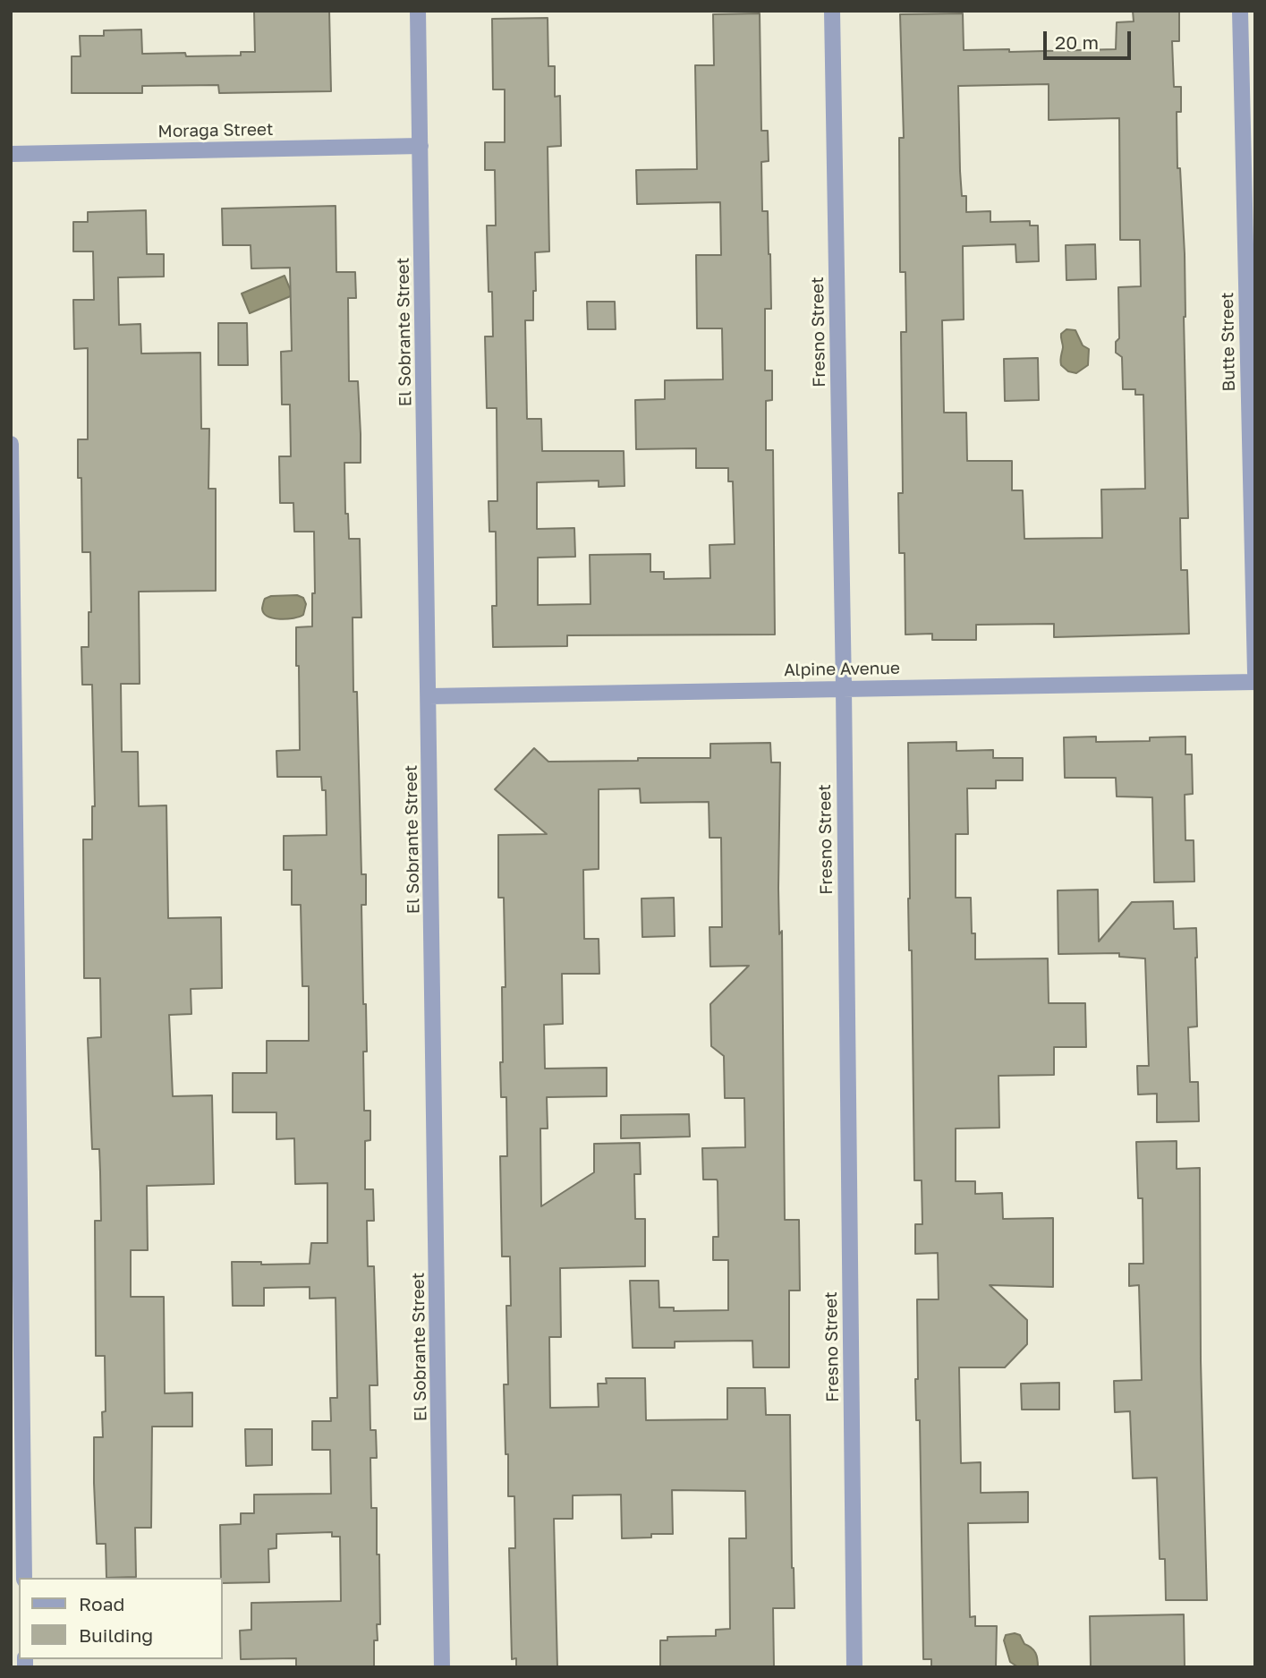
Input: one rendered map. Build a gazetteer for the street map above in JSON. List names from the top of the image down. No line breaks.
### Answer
{"streets":{"street":["Moraga Street","El Sobrante Street","Fresno Street","Butte Street","Alpine Avenue"]},"crossings":[["Moraga Street","El Sobrante Street"],["El Sobrante Street","Alpine Avenue"],["Fresno Street","Alpine Avenue"]],"legend":["Road","Building"],"scale_bar":"20 m"}
